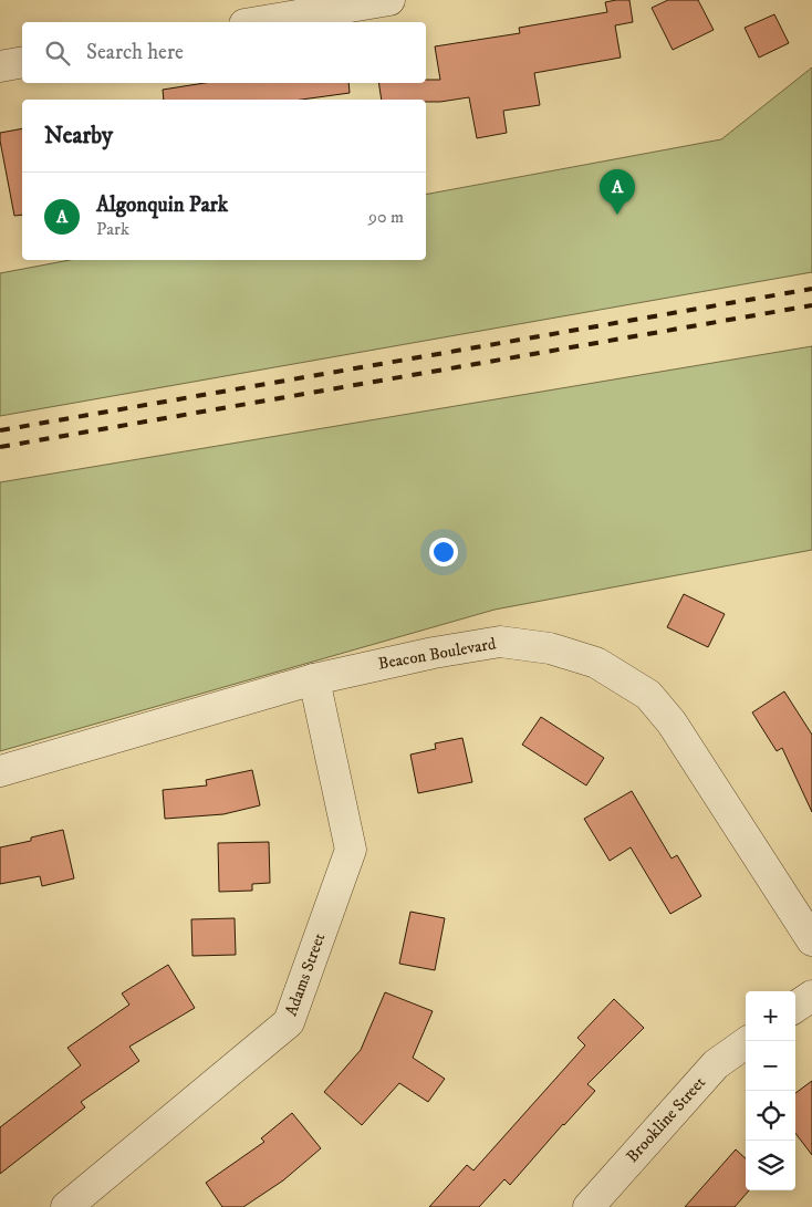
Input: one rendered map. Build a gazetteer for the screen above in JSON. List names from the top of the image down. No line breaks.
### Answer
{"streets":{"street":["Beacon Boulevard","Adams Street","Brookline Street"]},"crossings":[["Beacon Boulevard","Adams Street"]],"page":{"search":"Search here","heading":"Nearby","pins":"A","list":[{"mark":"A","name":"Algonquin Park","note":"Park","value":"90 m"}],"map_buttons":["+","−"]}}
